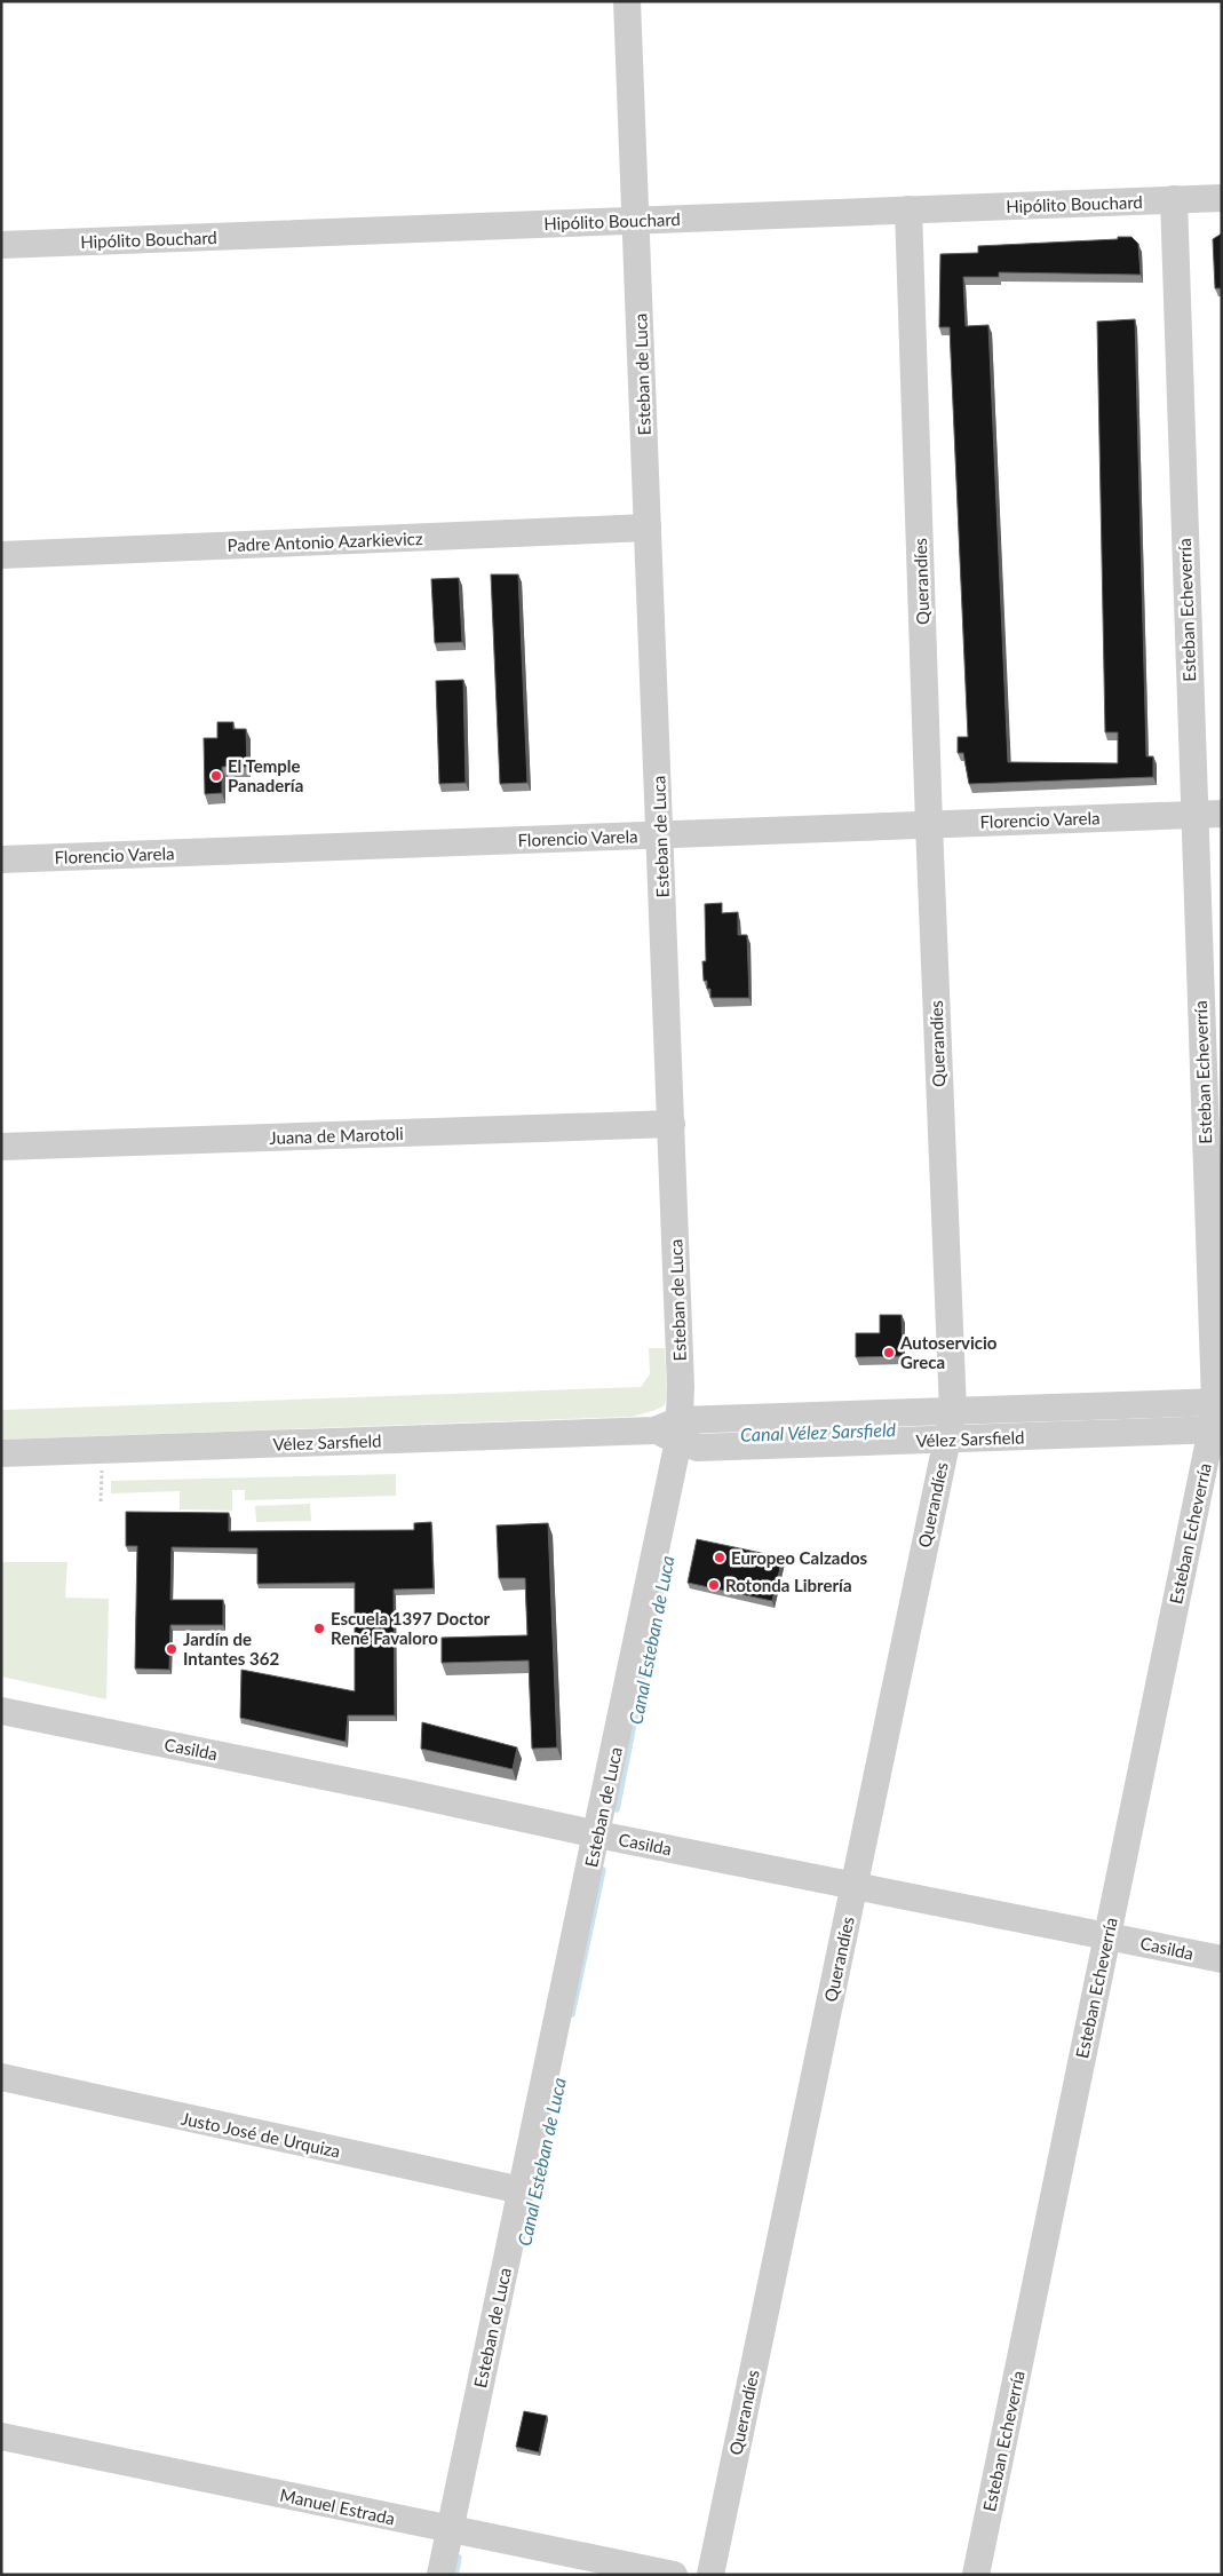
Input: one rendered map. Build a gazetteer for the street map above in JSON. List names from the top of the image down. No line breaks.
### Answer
{"streets":{"street":["Hipólito Bouchard","Esteban de Luca","Padre Antonio Azarkievicz","Querandíes","Esteban Echeverría","Florencio Varela","Juana de Marotoli","Vélez Sarsfield","Casilda","Justo José de Urquiza","Manuel Estrada"]},"crossings":[["Hipólito Bouchard","Esteban de Luca"],["Hipólito Bouchard","Querandíes"],["Hipólito Bouchard","Esteban Echeverría"],["Esteban de Luca","Padre Antonio Azarkievicz"],["Esteban de Luca","Florencio Varela"],["Esteban de Luca","Juana de Marotoli"],["Esteban de Luca","Vélez Sarsfield"],["Esteban de Luca","Casilda"],["Esteban de Luca","Justo José de Urquiza"],["Esteban de Luca","Manuel Estrada"],["Querandíes","Florencio Varela"],["Querandíes","Vélez Sarsfield"],["Querandíes","Casilda"],["Esteban Echeverría","Florencio Varela"],["Esteban Echeverría","Vélez Sarsfield"],["Esteban Echeverría","Casilda"]],"water":["Canal Vélez Sarsfield","Canal Esteban de Luca"],"places":["El Temple Panadería","Autoservicio Greca","Europeo Calzados","Rotonda Librería","Escuela 1397 Doctor René Favaloro","Jardín de Intantes 362"]}
